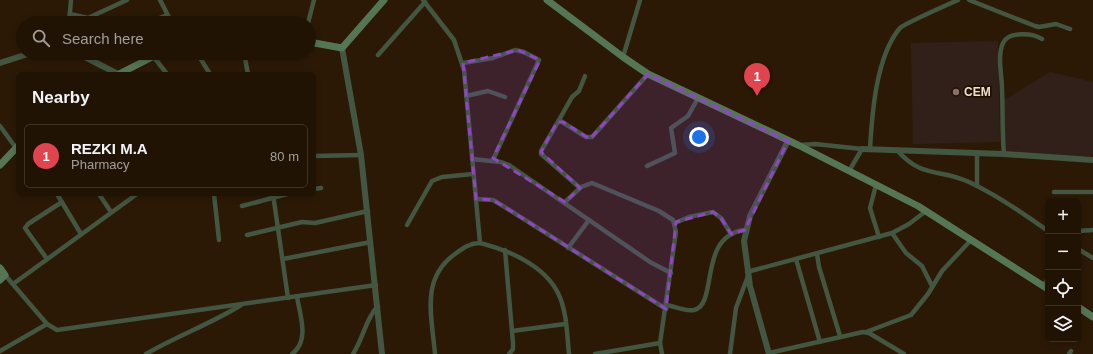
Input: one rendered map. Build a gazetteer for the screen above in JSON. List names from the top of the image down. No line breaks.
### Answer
{"places":["CEM"],"page":{"search":"Search here","pins":"1","heading":"Nearby","list":[{"mark":"1","name":"REZKI M.A","note":"Pharmacy","value":"80 m"}],"map_buttons":["+","−"]}}
